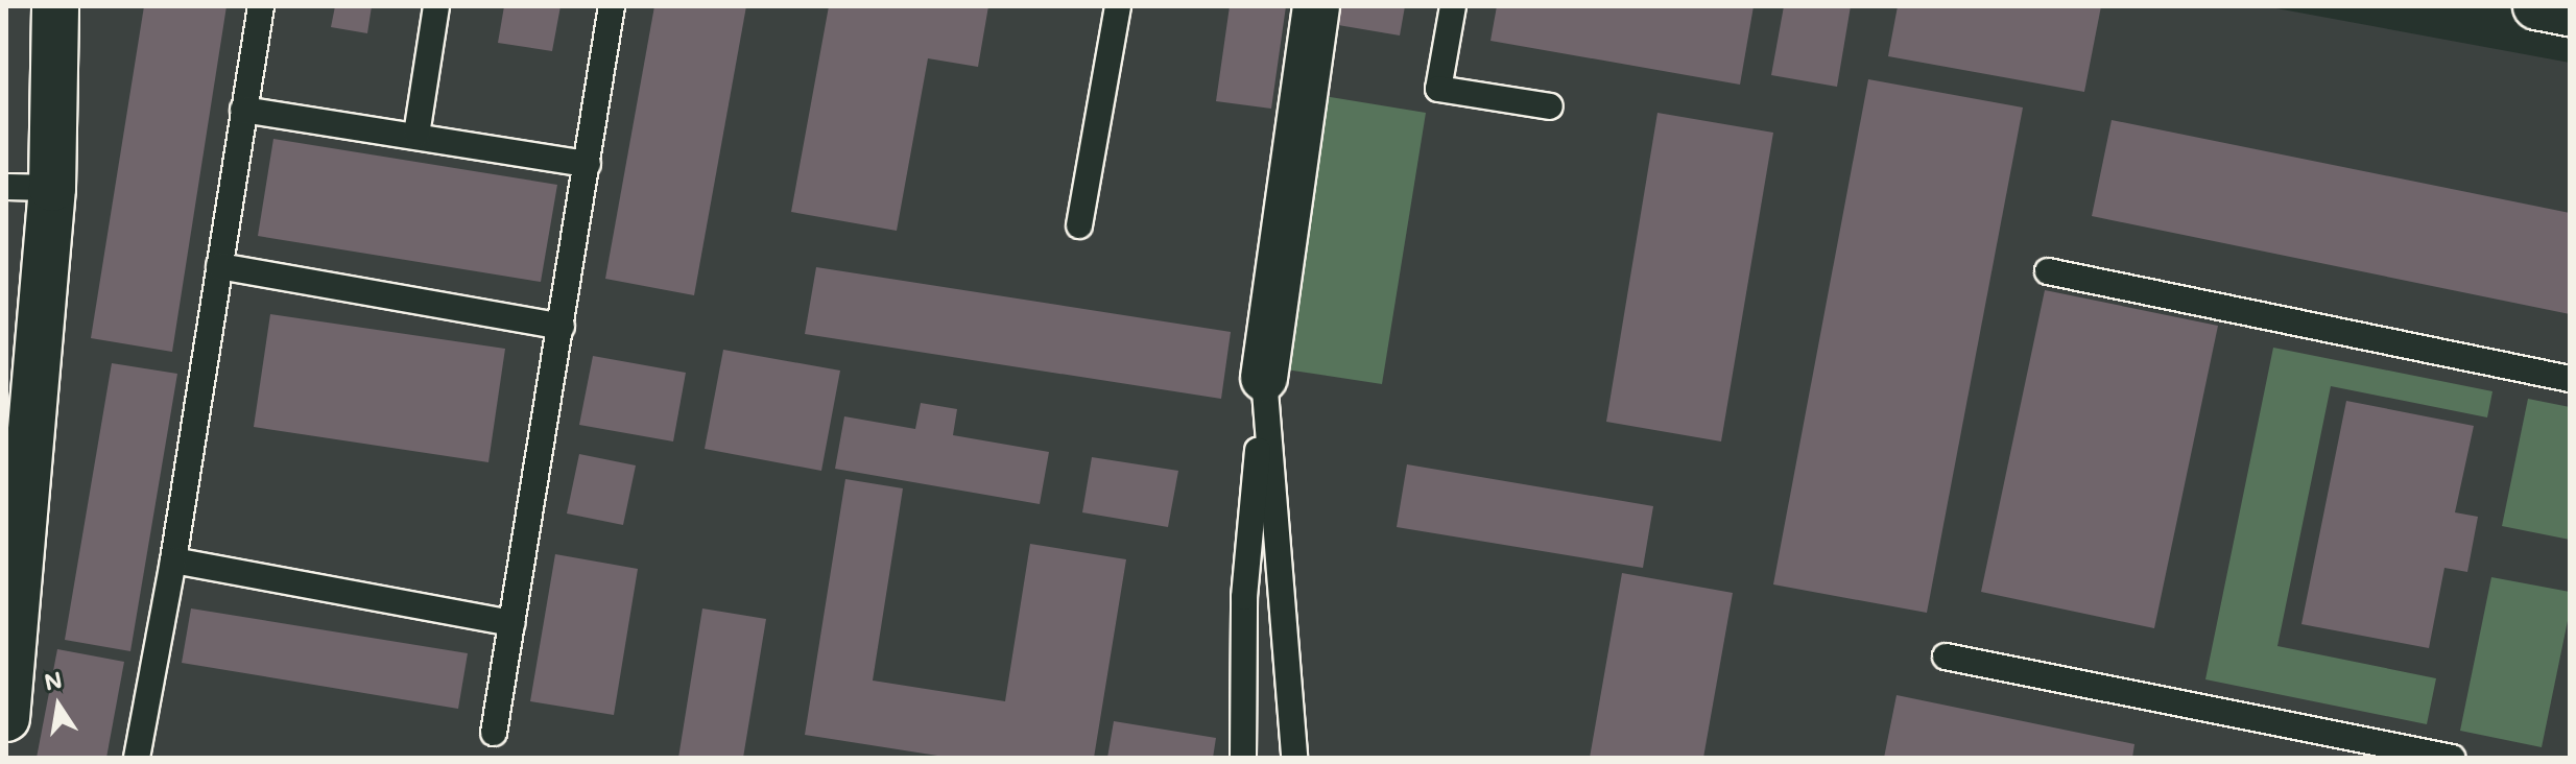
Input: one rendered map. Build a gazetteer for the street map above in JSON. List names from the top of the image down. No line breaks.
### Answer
{"north":"top"}
